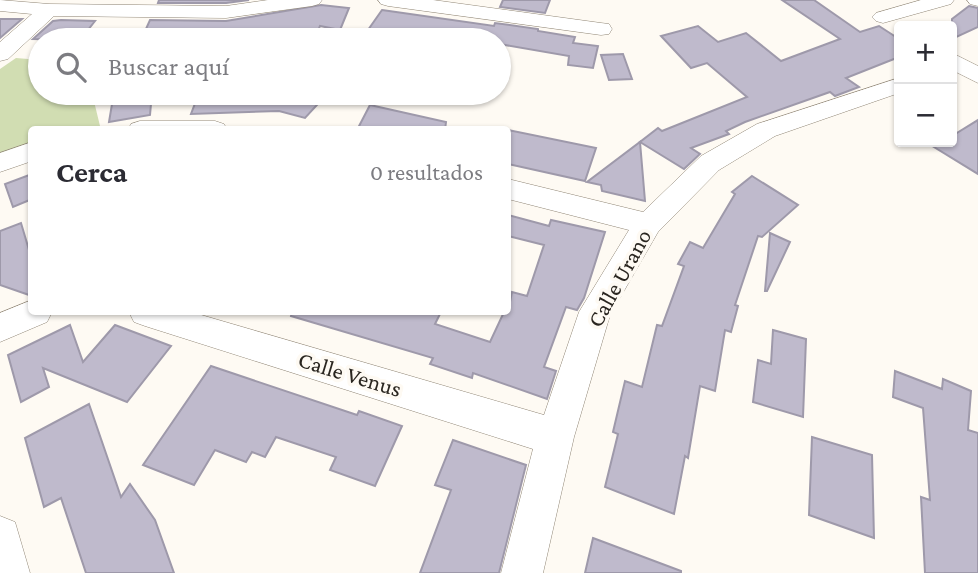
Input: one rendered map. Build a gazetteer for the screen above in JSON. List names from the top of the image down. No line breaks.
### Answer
{"streets":{"street":["Calle Urano","Calle Venus"]},"crossings":[["Calle Urano","Calle Venus"]],"page":{"map_buttons":["+","−"],"search":"Buscar aquí","heading":["Cerca","0 resultados"]}}
